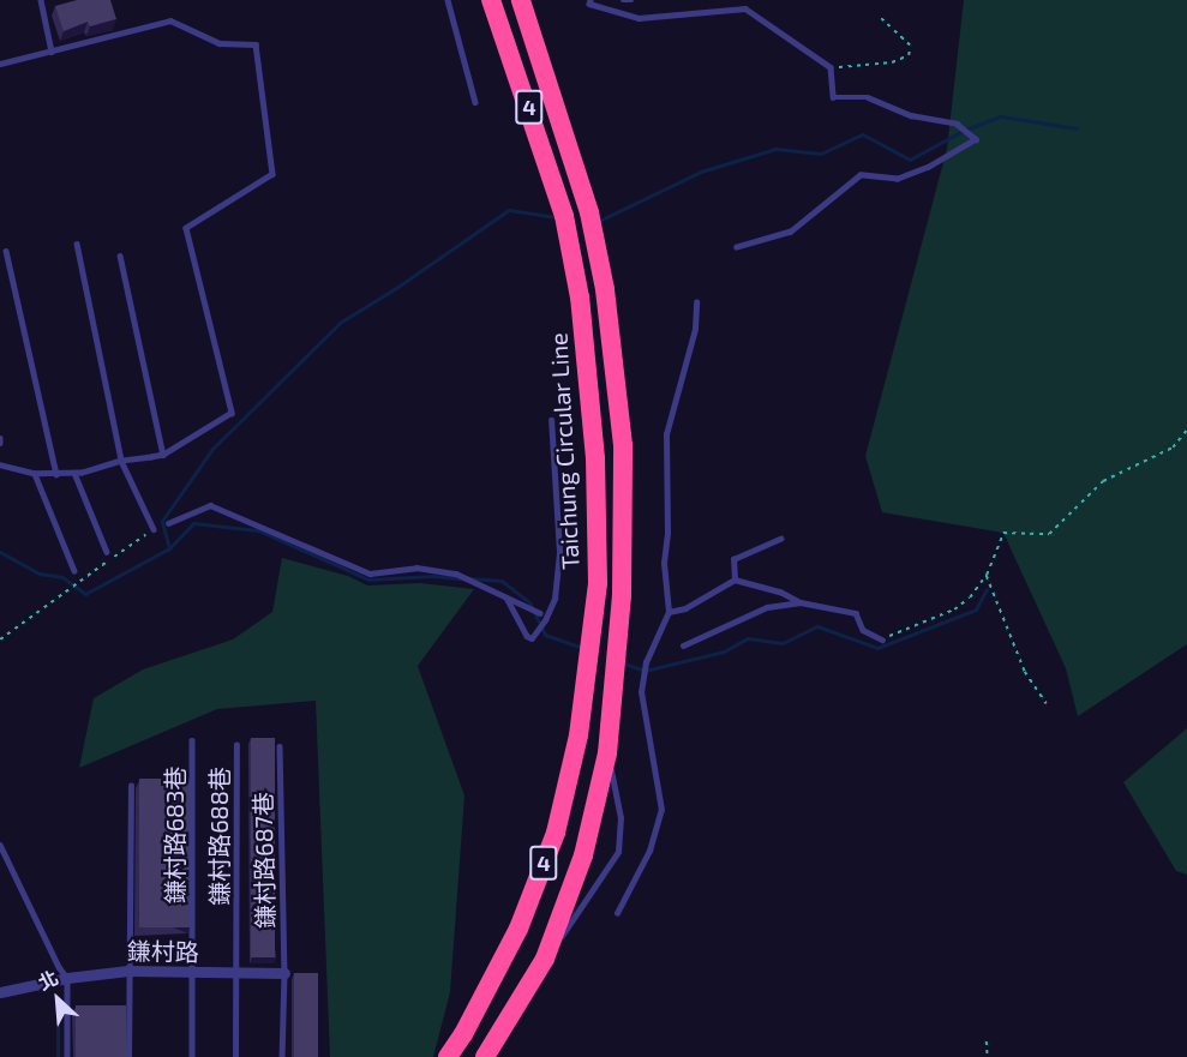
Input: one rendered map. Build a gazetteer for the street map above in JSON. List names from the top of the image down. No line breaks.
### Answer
{"streets":{"highway":["4","Taichung Circular Line"],"street":["鎌村路"],"lane":["鎌村路683巷","鎌村路688巷","鎌村路687巷"]},"crossings":[["鎌村路683巷","鎌村路"],["鎌村路688巷","鎌村路"],["鎌村路687巷","鎌村路"]],"north":"top left"}
